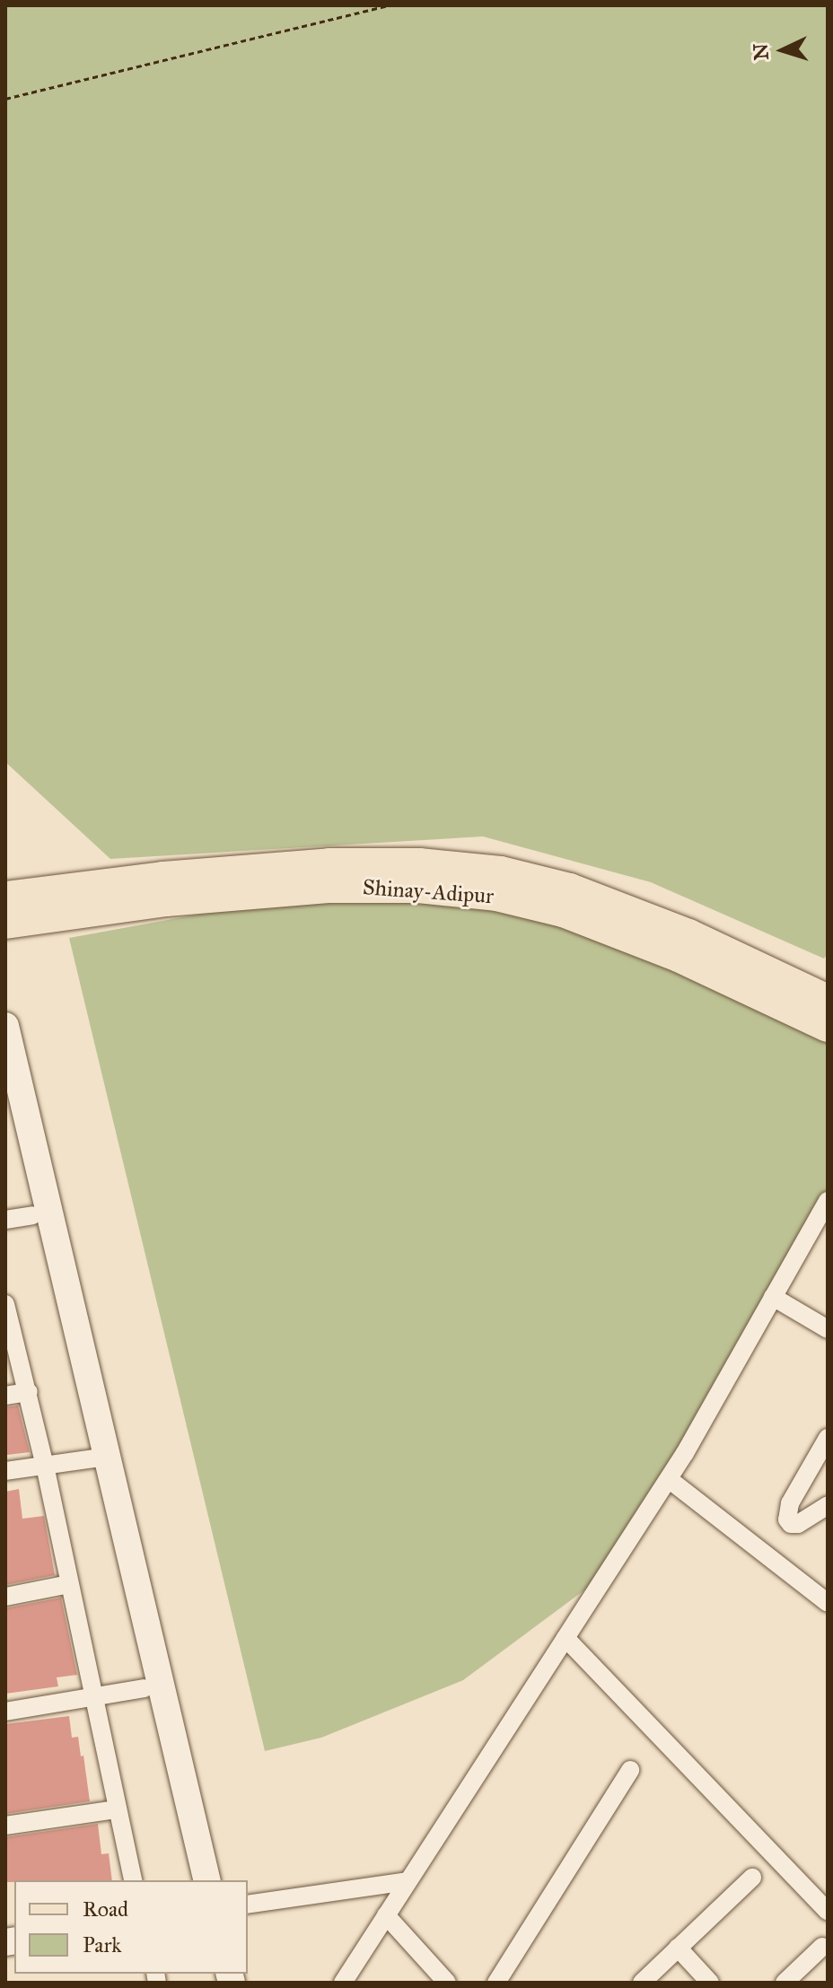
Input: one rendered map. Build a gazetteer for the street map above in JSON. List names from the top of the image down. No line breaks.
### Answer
{"streets":{"main road":["Shinay-Adipur"]},"legend":["Road","Park"],"north":"left"}
